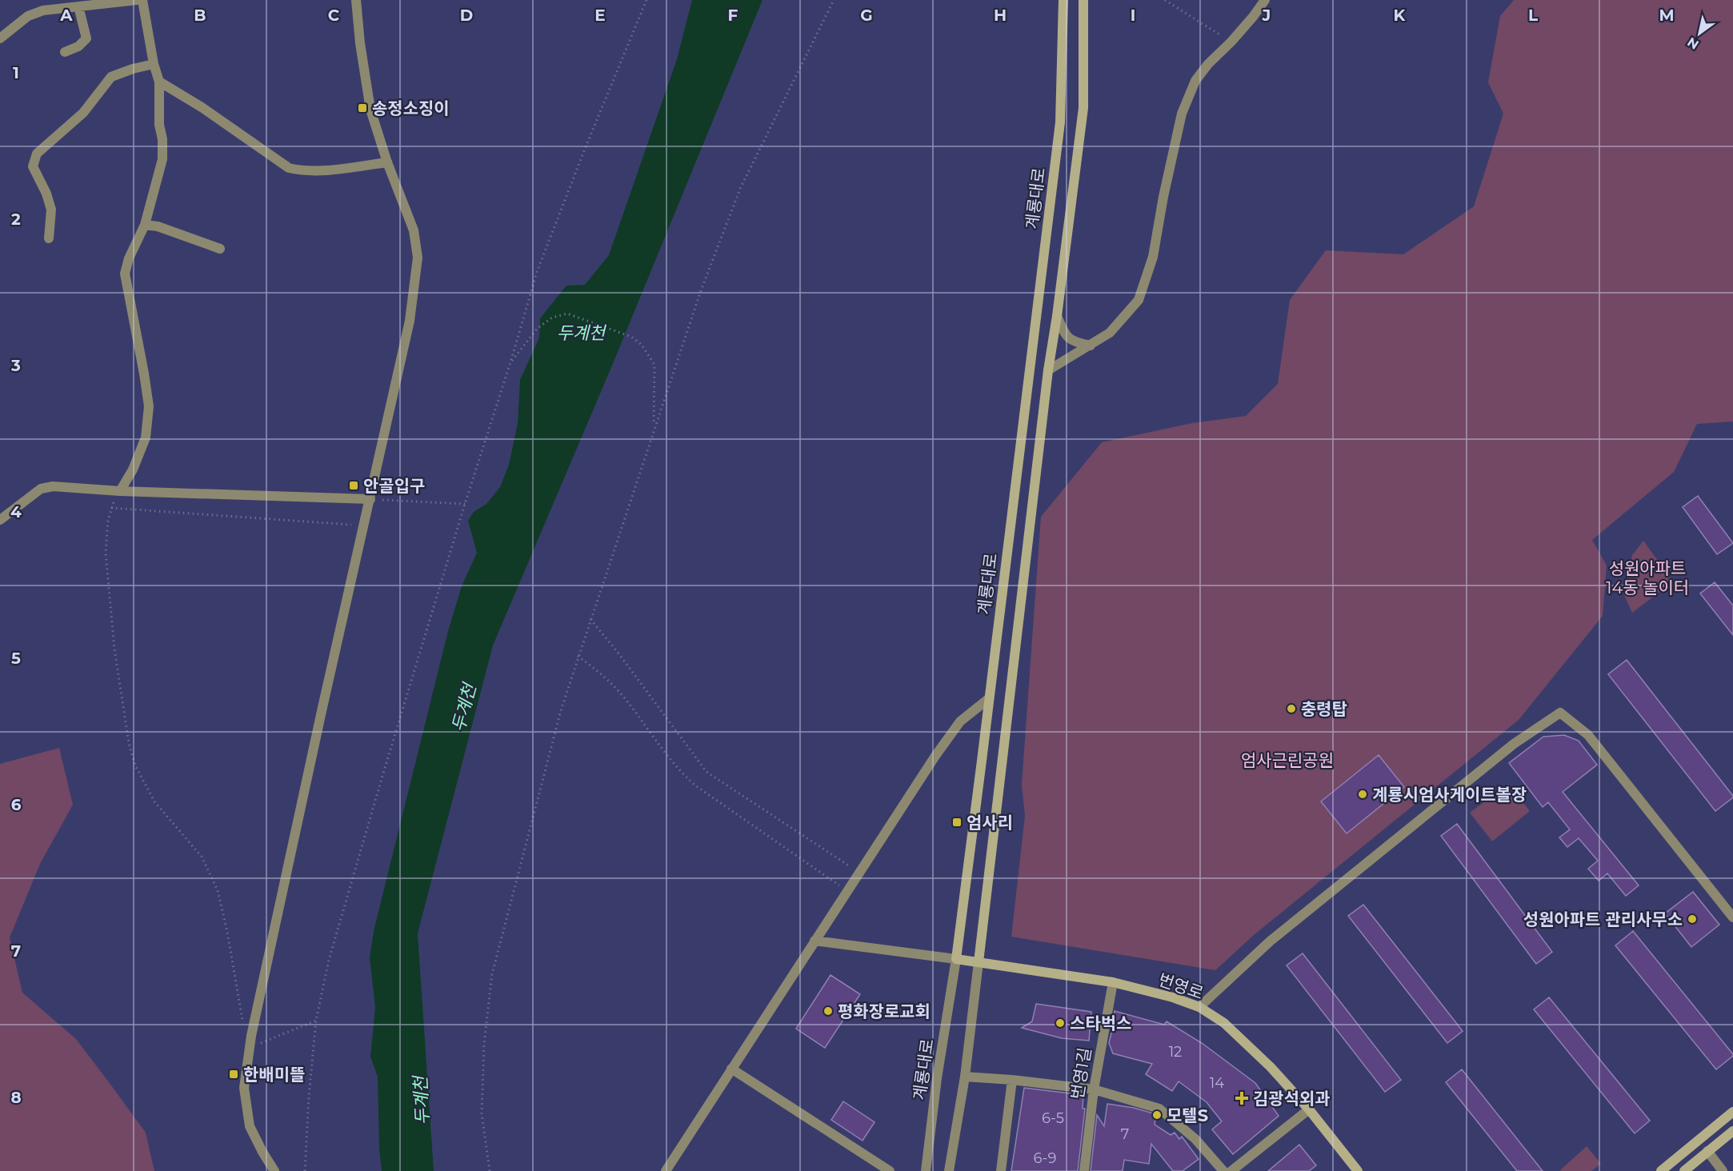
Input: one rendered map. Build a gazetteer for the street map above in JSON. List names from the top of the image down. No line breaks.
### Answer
{"streets":{"main road":["계룡대로","번영로"],"street":["번영1길"]},"crossings":[["계룡대로","번영로"],["번영로","번영1길"]],"water":["두계천"],"parks":["성원아파트 14동 놀이터","엄사근린공원"],"places":{"transit":["송정소징이","안골입구","엄사리","한배미뜰"],"other":["충령탑","계룡시엄사게이트볼장","성원아파트 관리사무소","평화장로교회","스타벅스","모텔S"],"health":["김광석외과"]},"house_numbers":["12","14","6-5","7","6-9"],"north":"bottom left","grid":{"columns":["A","B","C","D","E","F","G","H","I","J","K","L","M"],"rows":["1","2","3","4","5","6","7","8"]}}
